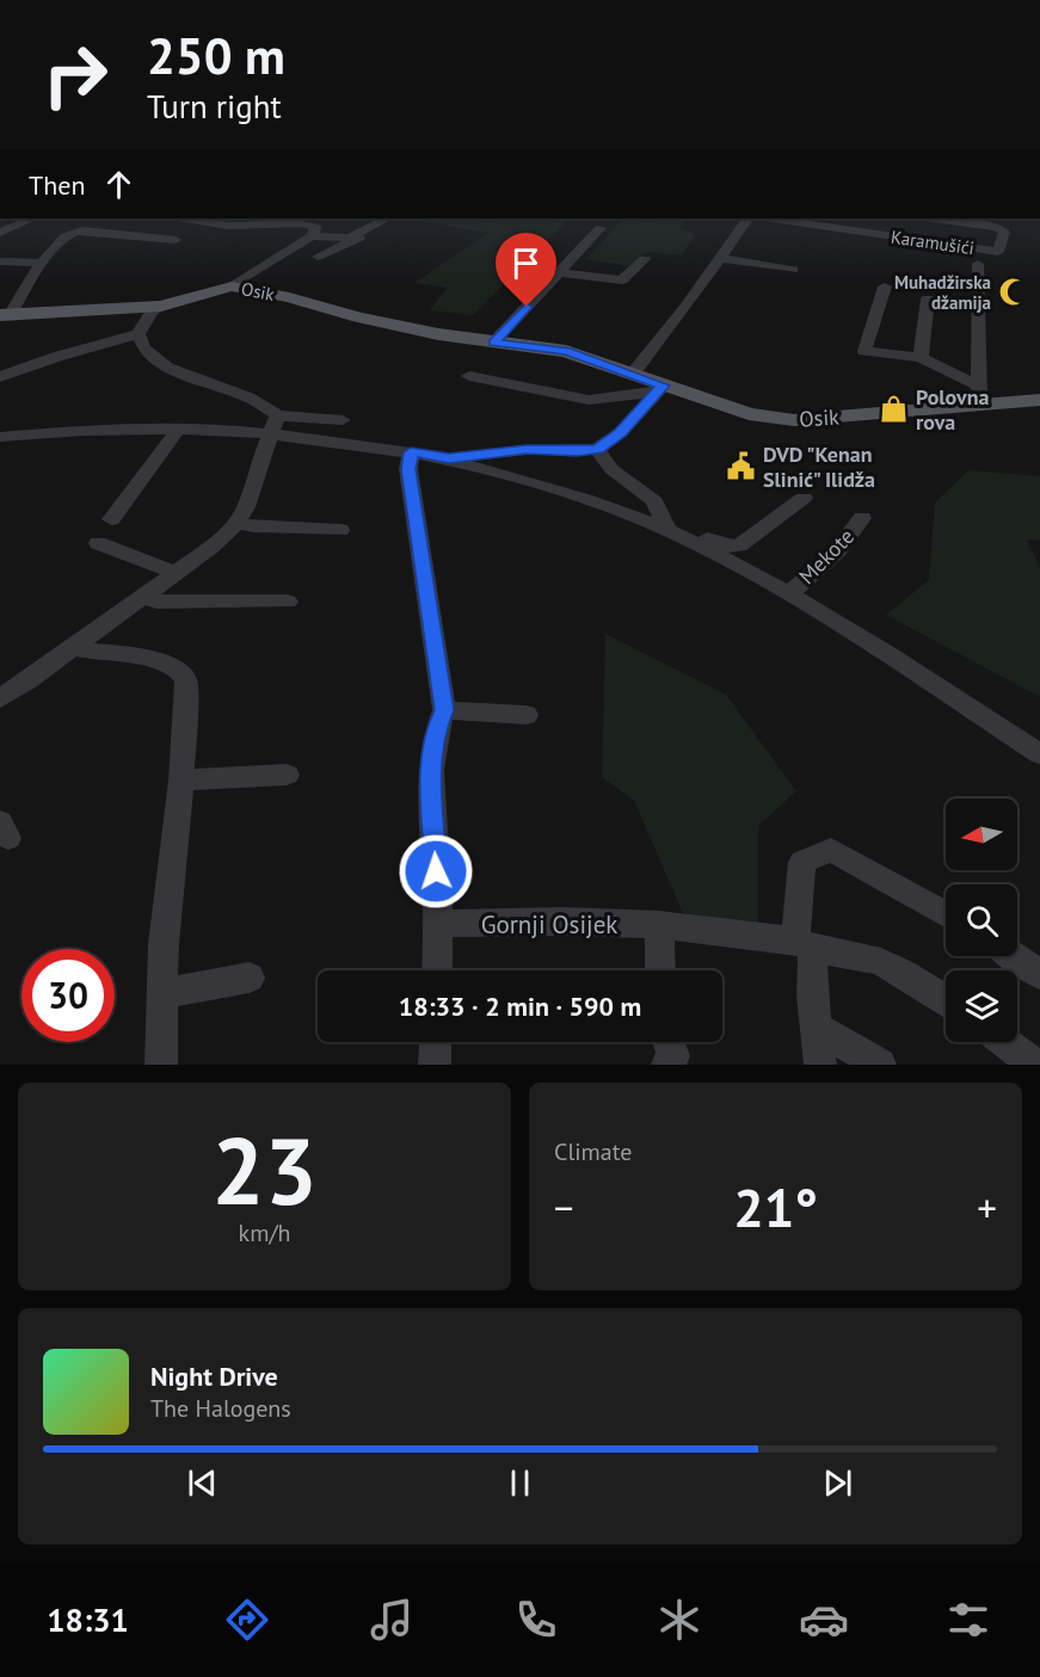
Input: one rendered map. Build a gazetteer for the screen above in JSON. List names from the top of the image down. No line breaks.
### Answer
{"streets":{"main road":["Osik"],"street":["Karamušići","Mekote","Gornji Osijek"]},"places":{"mosque":["Muhadžirska džamija"],"shop":["Polovna rova"],"public building":["DVD \"Kenan Slinić\" Ilidža"]},"north":"left","page":{"turn":["250 m","Turn right"],"then":"Then","limit":"30","trip":"18:33 · 2 min · 590 m","tile":[["23","km/h"],"Climate"],"heat":["−","21°","+"],"song":["Night Drive","The Halogens"],"tabs":"18:31"}}
